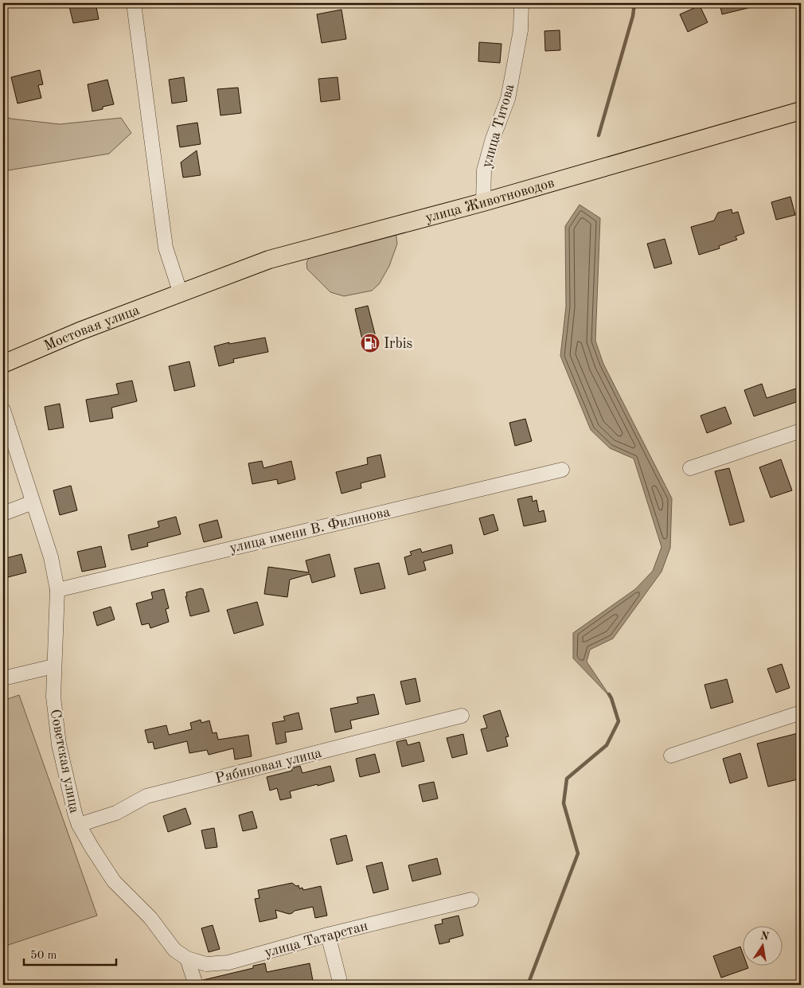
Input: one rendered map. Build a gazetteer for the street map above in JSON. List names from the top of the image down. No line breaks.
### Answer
{"streets":{"main road":["улица Животноводов","Мостовая улица"],"street":["улица Титова","улица имени В. Филинова","Советская улица","Рябиновая улица","улица Татарстан"]},"crossings":[["улица Титова","улица Животноводов"],["улица Животноводов","Мостовая улица"],["улица имени В. Филинова","Советская улица"],["Советская улица","Рябиновая улица"],["Советская улица","улица Татарстан"]],"places":{"fuel station":["Irbis"]},"scale_bar":"50 m","north":"top"}
